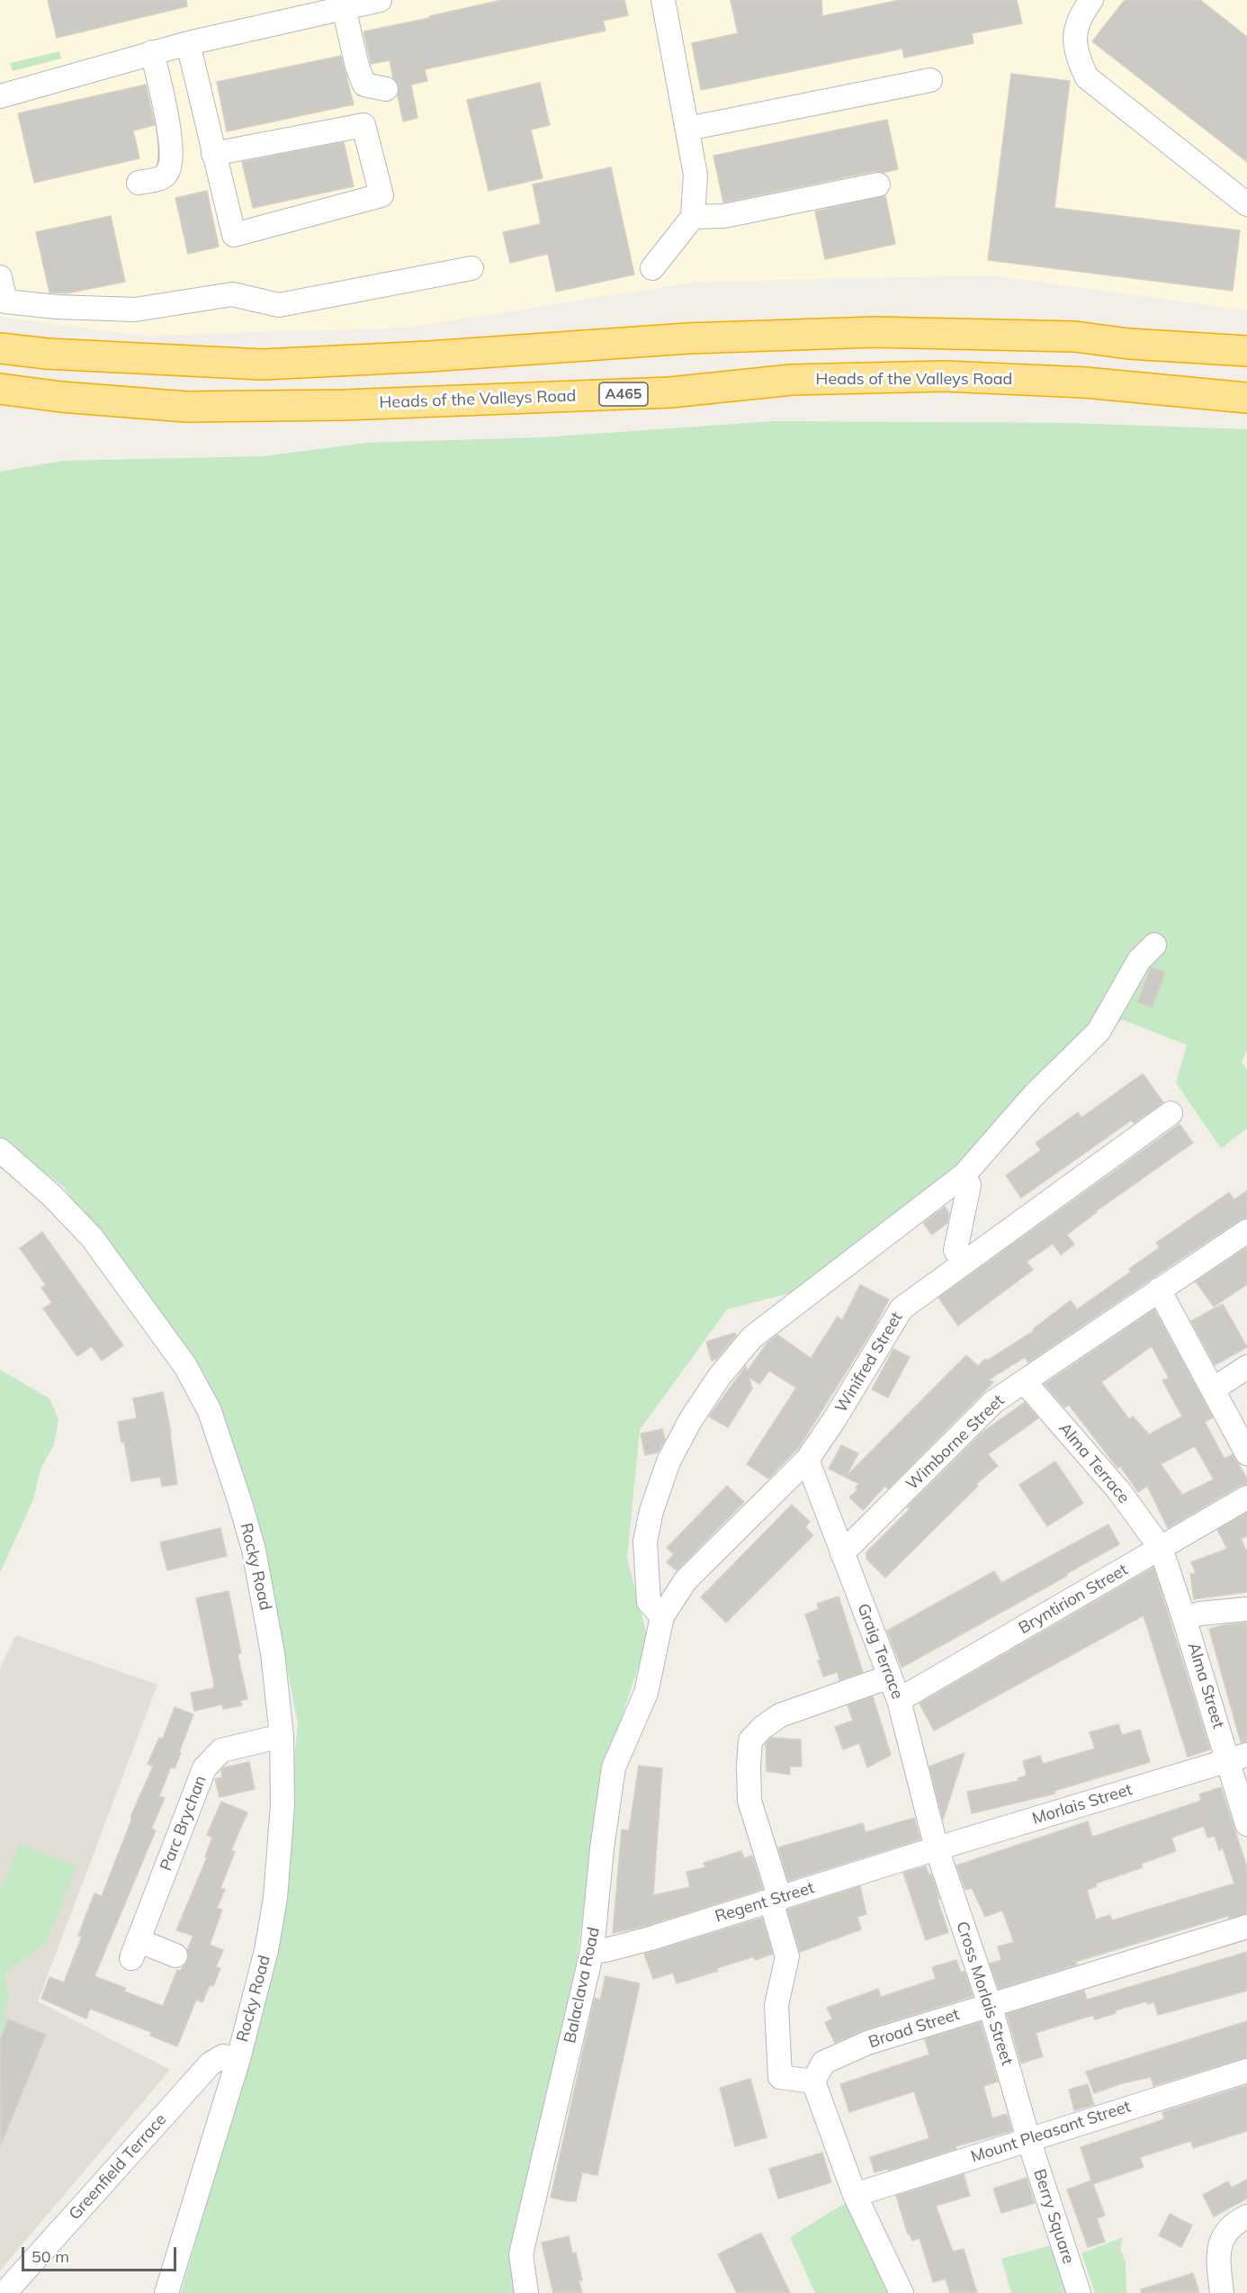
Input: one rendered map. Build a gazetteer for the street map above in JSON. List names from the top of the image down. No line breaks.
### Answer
{"streets":{"highway":["Heads of the Valleys Road","A465"],"street":["Winifred Street","Wimborne Street","Alma Terrace","Rocky Road","Bryntirion Street","Graig Terrace","Alma Street","Morlais Street","Parc Brychan","Regent Street","Balaclava Road","Cross Morlais Street","Broad Street","Mount Pleasant Street","Greenfield Terrace","Berry Square"]},"crossings":[["Winifred Street","Graig Terrace"],["Winifred Street","Balaclava Road"],["Wimborne Street","Alma Terrace"],["Wimborne Street","Graig Terrace"],["Alma Terrace","Bryntirion Street"],["Alma Terrace","Alma Street"],["Rocky Road","Parc Brychan"],["Rocky Road","Greenfield Terrace"],["Bryntirion Street","Graig Terrace"],["Bryntirion Street","Alma Street"],["Graig Terrace","Morlais Street"],["Graig Terrace","Regent Street"],["Graig Terrace","Cross Morlais Street"],["Alma Street","Morlais Street"],["Morlais Street","Regent Street"],["Morlais Street","Cross Morlais Street"],["Regent Street","Balaclava Road"],["Regent Street","Cross Morlais Street"],["Cross Morlais Street","Broad Street"],["Cross Morlais Street","Mount Pleasant Street"],["Cross Morlais Street","Berry Square"],["Mount Pleasant Street","Berry Square"]],"scale_bar":"50 m"}
